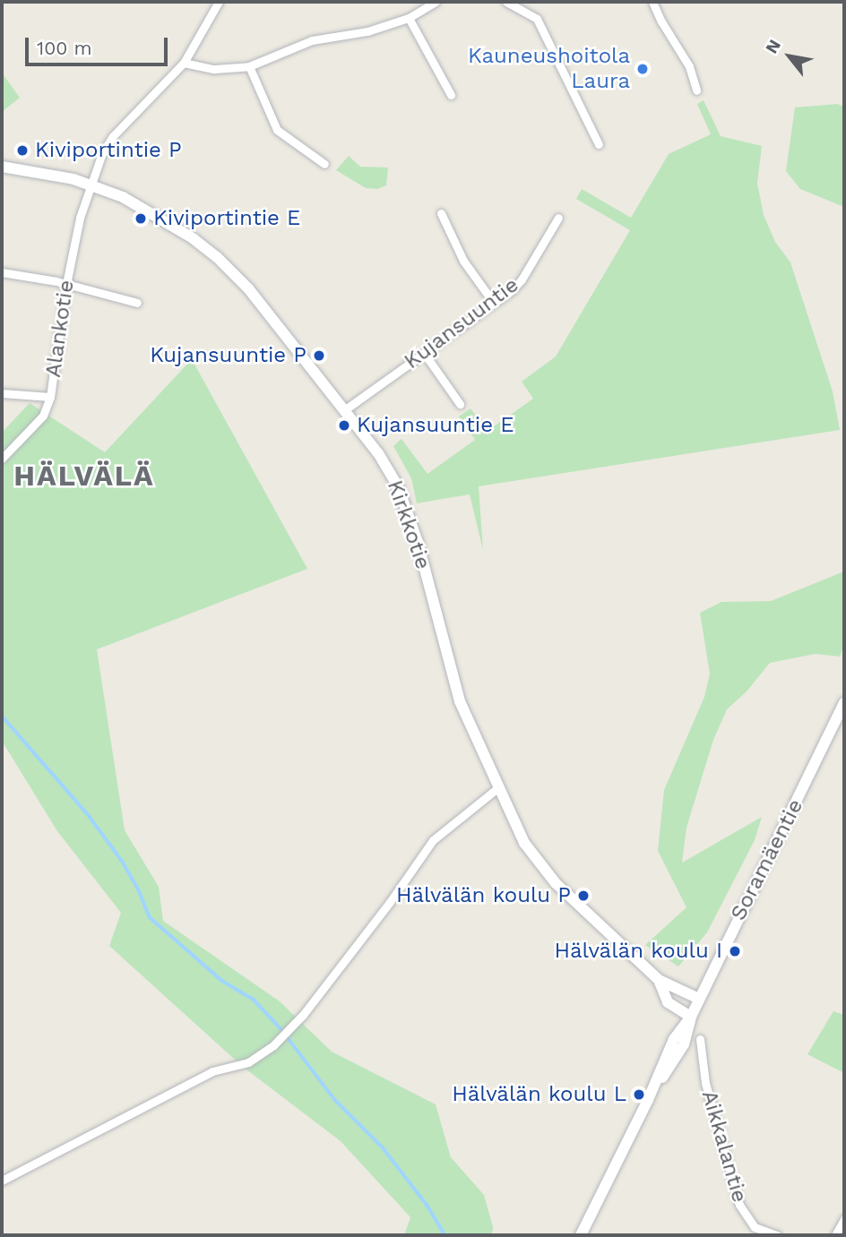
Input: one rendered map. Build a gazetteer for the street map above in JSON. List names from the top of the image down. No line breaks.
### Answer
{"streets":{"street":["Kujansuuntie","Alankotie","Kirkkotie","Soramäentie","Aikkalantie"]},"crossings":[["Kujansuuntie","Kirkkotie"],["Alankotie","Kirkkotie"],["Kirkkotie","Soramäentie"]],"districts":["HÄLVÄLÄ"],"places":["Kauneushoitola Laura","Kiviportintie P","Kiviportintie E","Kujansuuntie P","Kujansuuntie E","Hälvälän koulu P","Hälvälän koulu I","Hälvälän koulu L"],"scale_bar":"100 m","north":"top left"}
